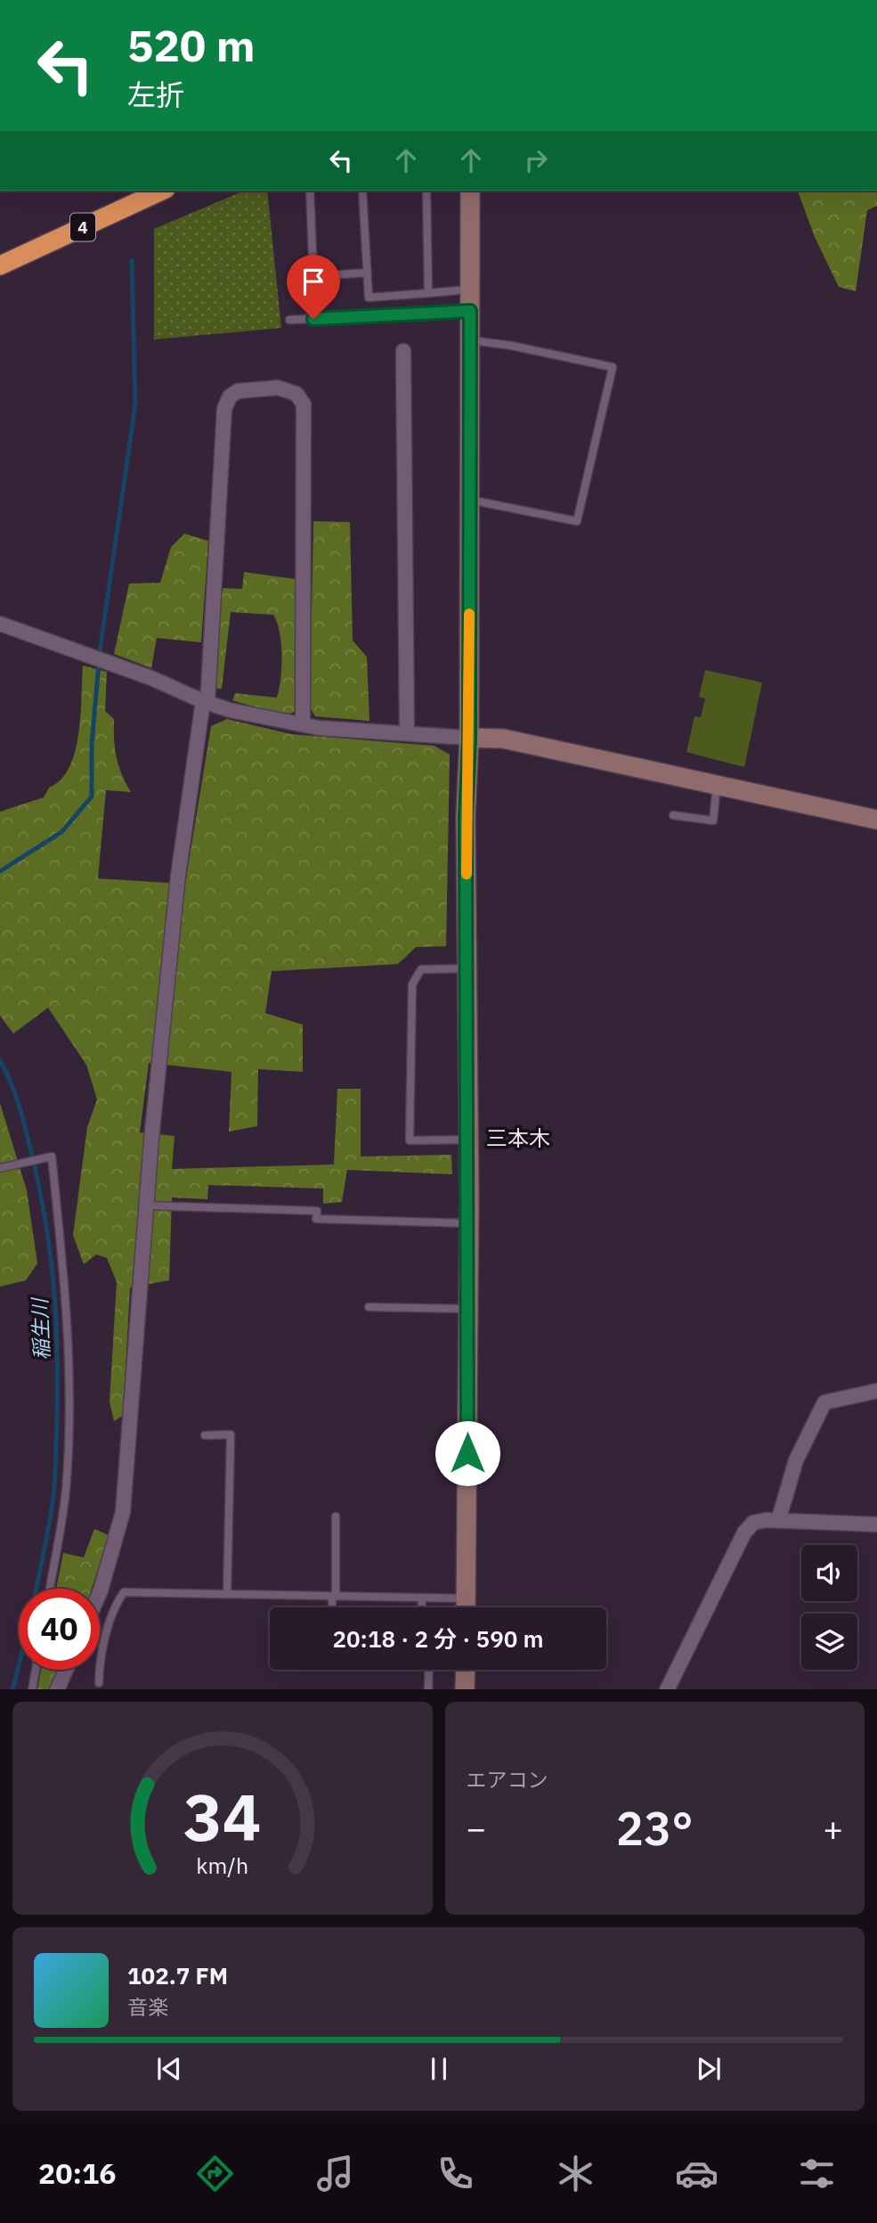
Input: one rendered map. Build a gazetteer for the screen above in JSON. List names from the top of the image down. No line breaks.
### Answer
{"streets":{"highway":["4"]},"districts":["三本木"],"water":["稲生川"],"page":{"turn":["520 m","左折"],"limit":"40","trip":"20:18 · 2 分 · 590 m","tile":"エアコン","heat":["−","23°","+"],"song":["102.7 FM","音楽"],"tabs":"20:16","gauge":["34","km/h"]}}
